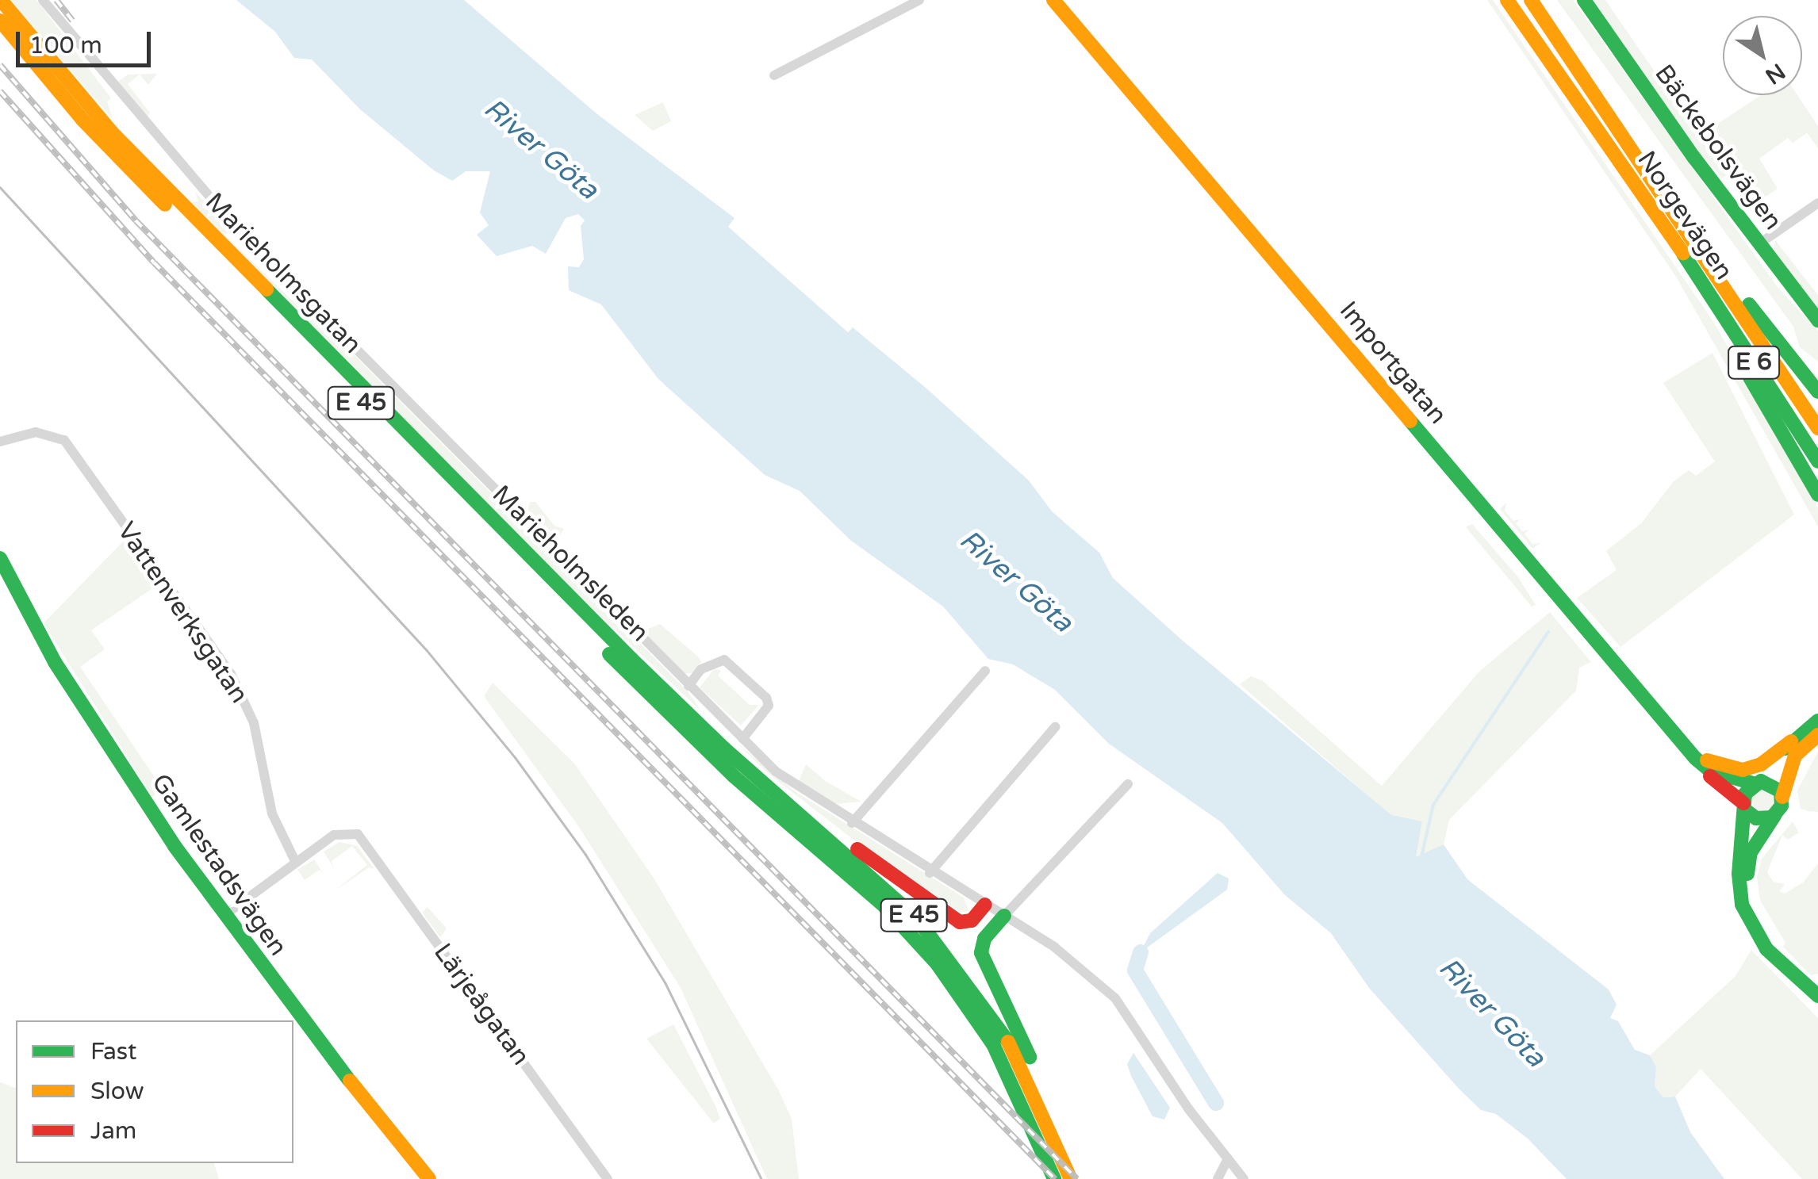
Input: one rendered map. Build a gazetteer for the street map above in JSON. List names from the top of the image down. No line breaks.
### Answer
{"streets":{"main road":["Bäckebolsvägen","Norgevägen","E 6","Importgatan","E 45","Marieholmsleden","Gamlestadsvägen"],"street":["Marieholmsgatan","Vattenverksgatan","Lärjeågatan"]},"crossings":[["Vattenverksgatan","Lärjeågatan"]],"water":["River Göta"],"legend":["Fast","Slow","Jam"],"scale_bar":"100 m","north":"bottom right"}
